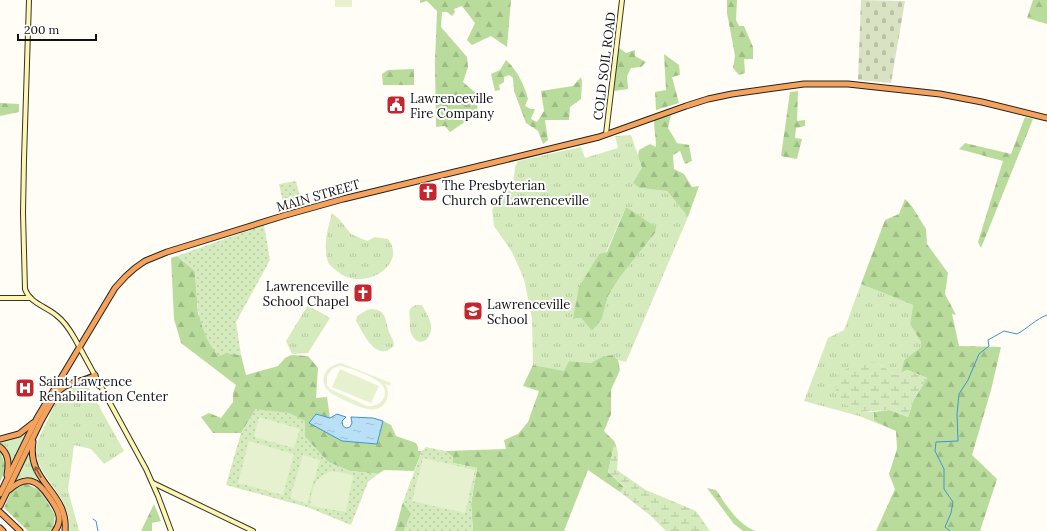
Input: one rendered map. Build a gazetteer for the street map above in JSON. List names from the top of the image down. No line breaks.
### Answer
{"streets":{"highway":["MAIN STREET"],"street":["COLD SOIL ROAD"]},"crossings":[["COLD SOIL ROAD","MAIN STREET"]],"places":{"public building":["Lawrenceville Fire Company"],"church":["The Presbyterian Church of Lawrenceville","Lawrenceville School Chapel"],"school or university":["Lawrenceville School"],"hospital":["Saint Lawrence Rehabilitation Center"]},"scale_bar":"200 m"}
